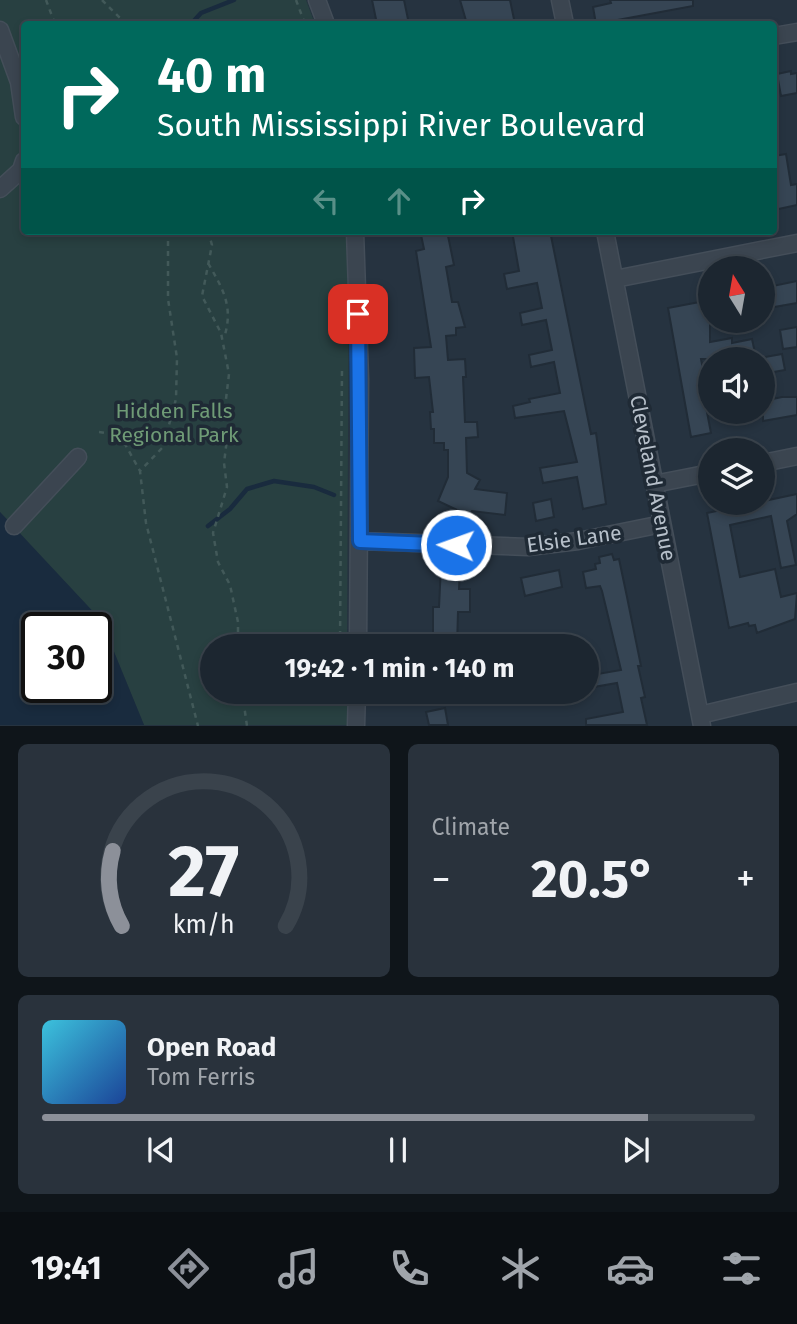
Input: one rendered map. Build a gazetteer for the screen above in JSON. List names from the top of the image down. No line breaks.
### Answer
{"streets":{"street":["Cleveland Avenue","Elsie Lane"]},"crossings":[["Cleveland Avenue","Elsie Lane"]],"parks":["Hidden Falls Regional Park"],"north":"top","page":{"turn":["40 m","South Mississippi River Boulevard"],"limit":"30","trip":"19:42 · 1 min · 140 m","tile":"Climate","heat":["−","20.5°","+"],"song":["Open Road","Tom Ferris"],"tabs":"19:41","gauge":["27","km/h"]}}
